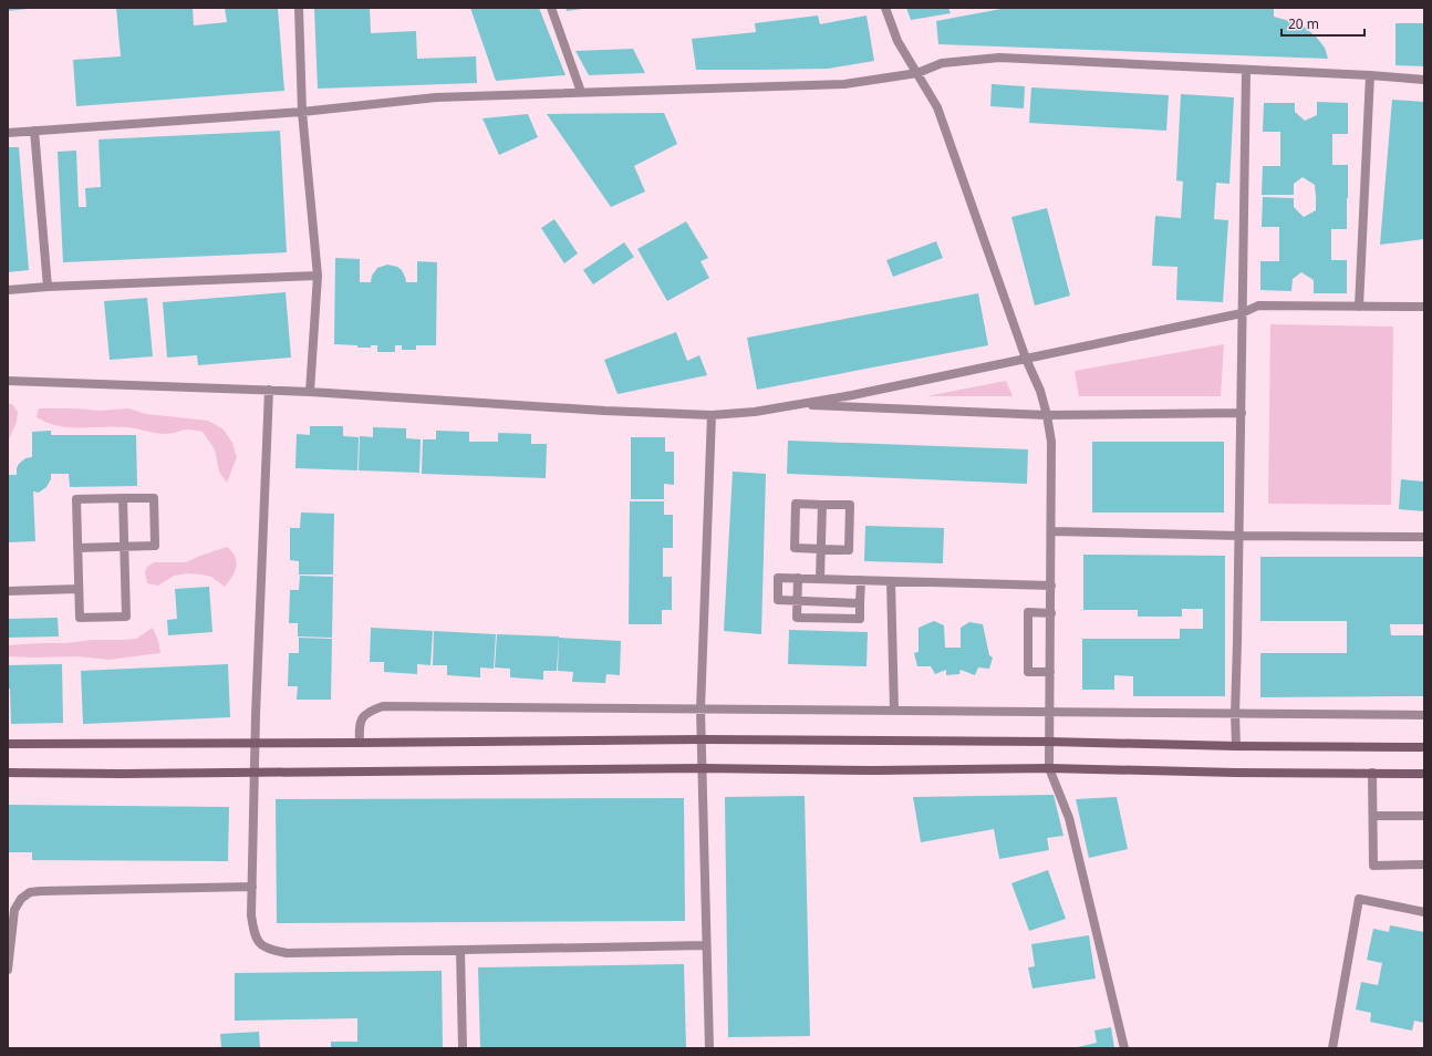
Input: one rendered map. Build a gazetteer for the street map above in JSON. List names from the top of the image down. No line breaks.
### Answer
{"scale_bar":"20 m"}
